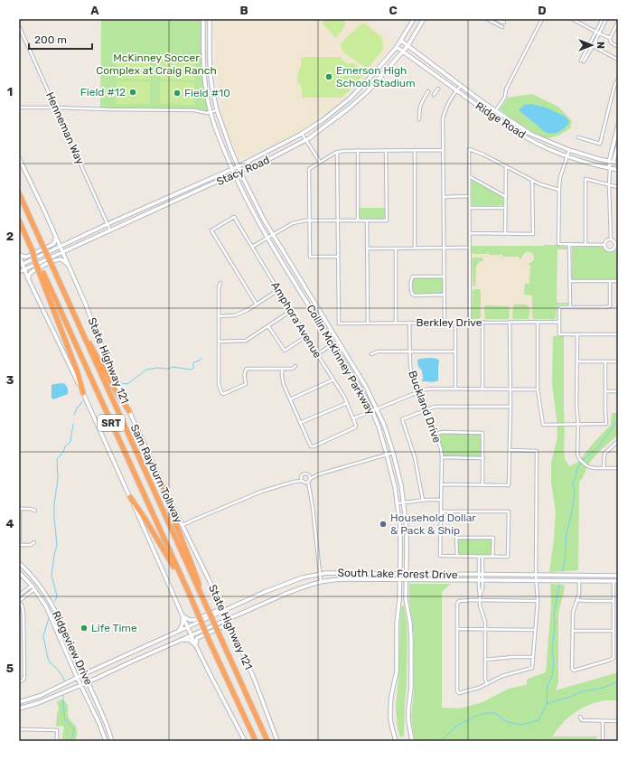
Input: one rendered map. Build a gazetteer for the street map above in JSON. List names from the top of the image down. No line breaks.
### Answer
{"streets":{"highway":["SRT","Sam Rayburn Tollway"],"main road":["Ridge Road","Stacy Road","Collin McKinney Parkway","State Highway 121","South Lake Forest Drive","Ridgeview Drive"],"street":["Henneman Way","Amphora Avenue","Berkley Drive","Buckland Drive"]},"crossings":[["Ridge Road","Stacy Road"],["Henneman Way","Stacy Road"],["Stacy Road","Collin McKinney Parkway"],["Stacy Road","State Highway 121"],["Berkley Drive","Buckland Drive"],["Collin McKinney Parkway","South Lake Forest Drive"],["State Highway 121","South Lake Forest Drive"],["South Lake Forest Drive","Ridgeview Drive"]],"parks":["McKinney Soccer Complex at Craig Ranch"],"places":["Emerson High School Stadium","Field #12","Field #10","Household Dollar & Pack & Ship","Life Time"],"scale_bar":"200 m","north":"right","grid":{"columns":["A","B","C","D"],"rows":["1","2","3","4","5"]}}
